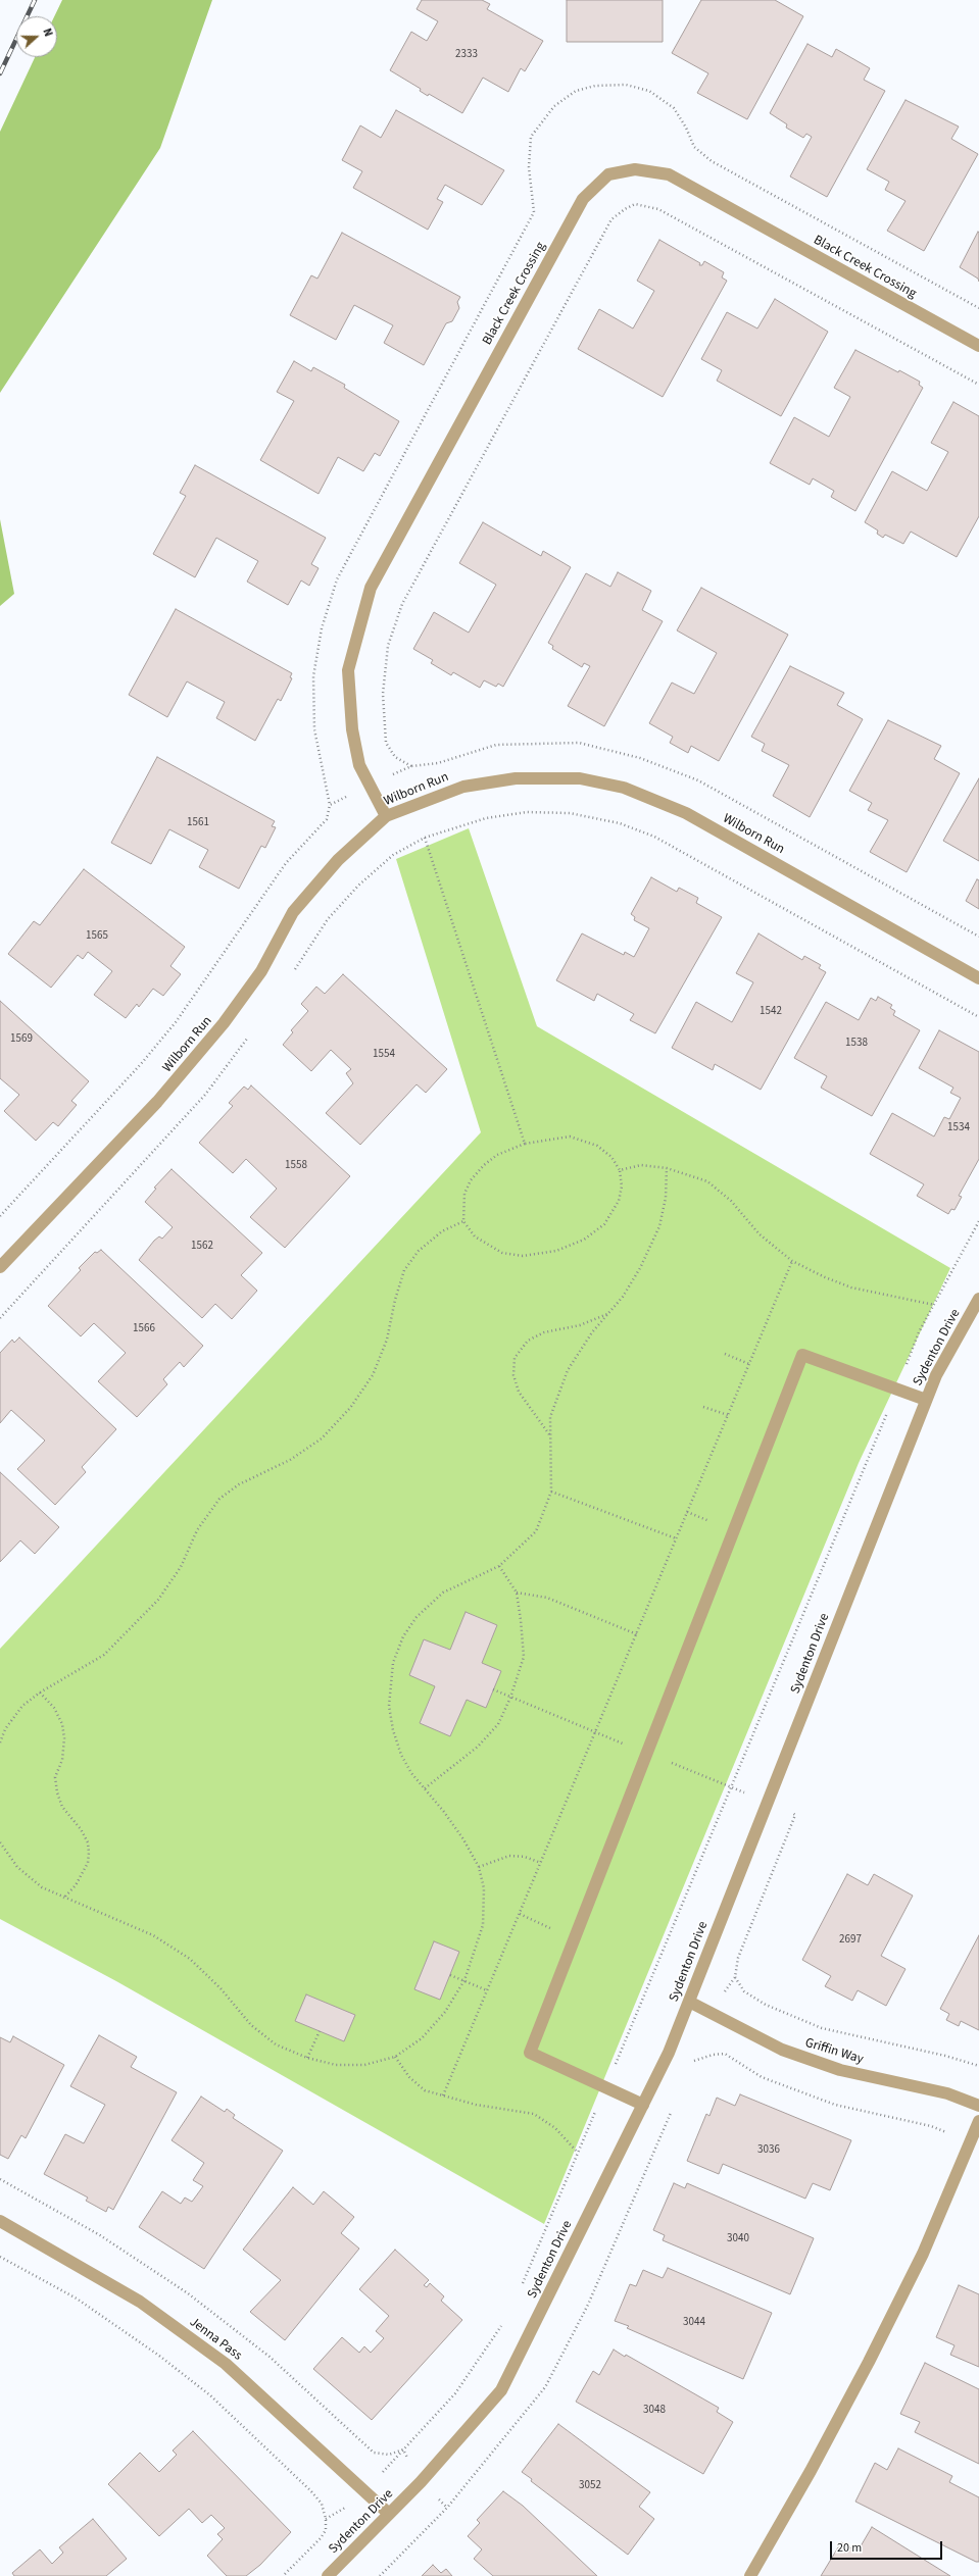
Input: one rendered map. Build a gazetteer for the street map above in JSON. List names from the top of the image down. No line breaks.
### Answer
{"streets":{"street":["Black Creek Crossing","Wilborn Run","Sydenton Drive","Griffin Way","Jenna Pass"]},"crossings":[["Black Creek Crossing","Wilborn Run"],["Sydenton Drive","Griffin Way"],["Sydenton Drive","Jenna Pass"]],"house_numbers":["2333","1561","1565","1542","1569","1538","1554","1534","1558","1562","1566","2697","3036","3040","3044","3048","3052"],"scale_bar":"20 m","north":"right"}
